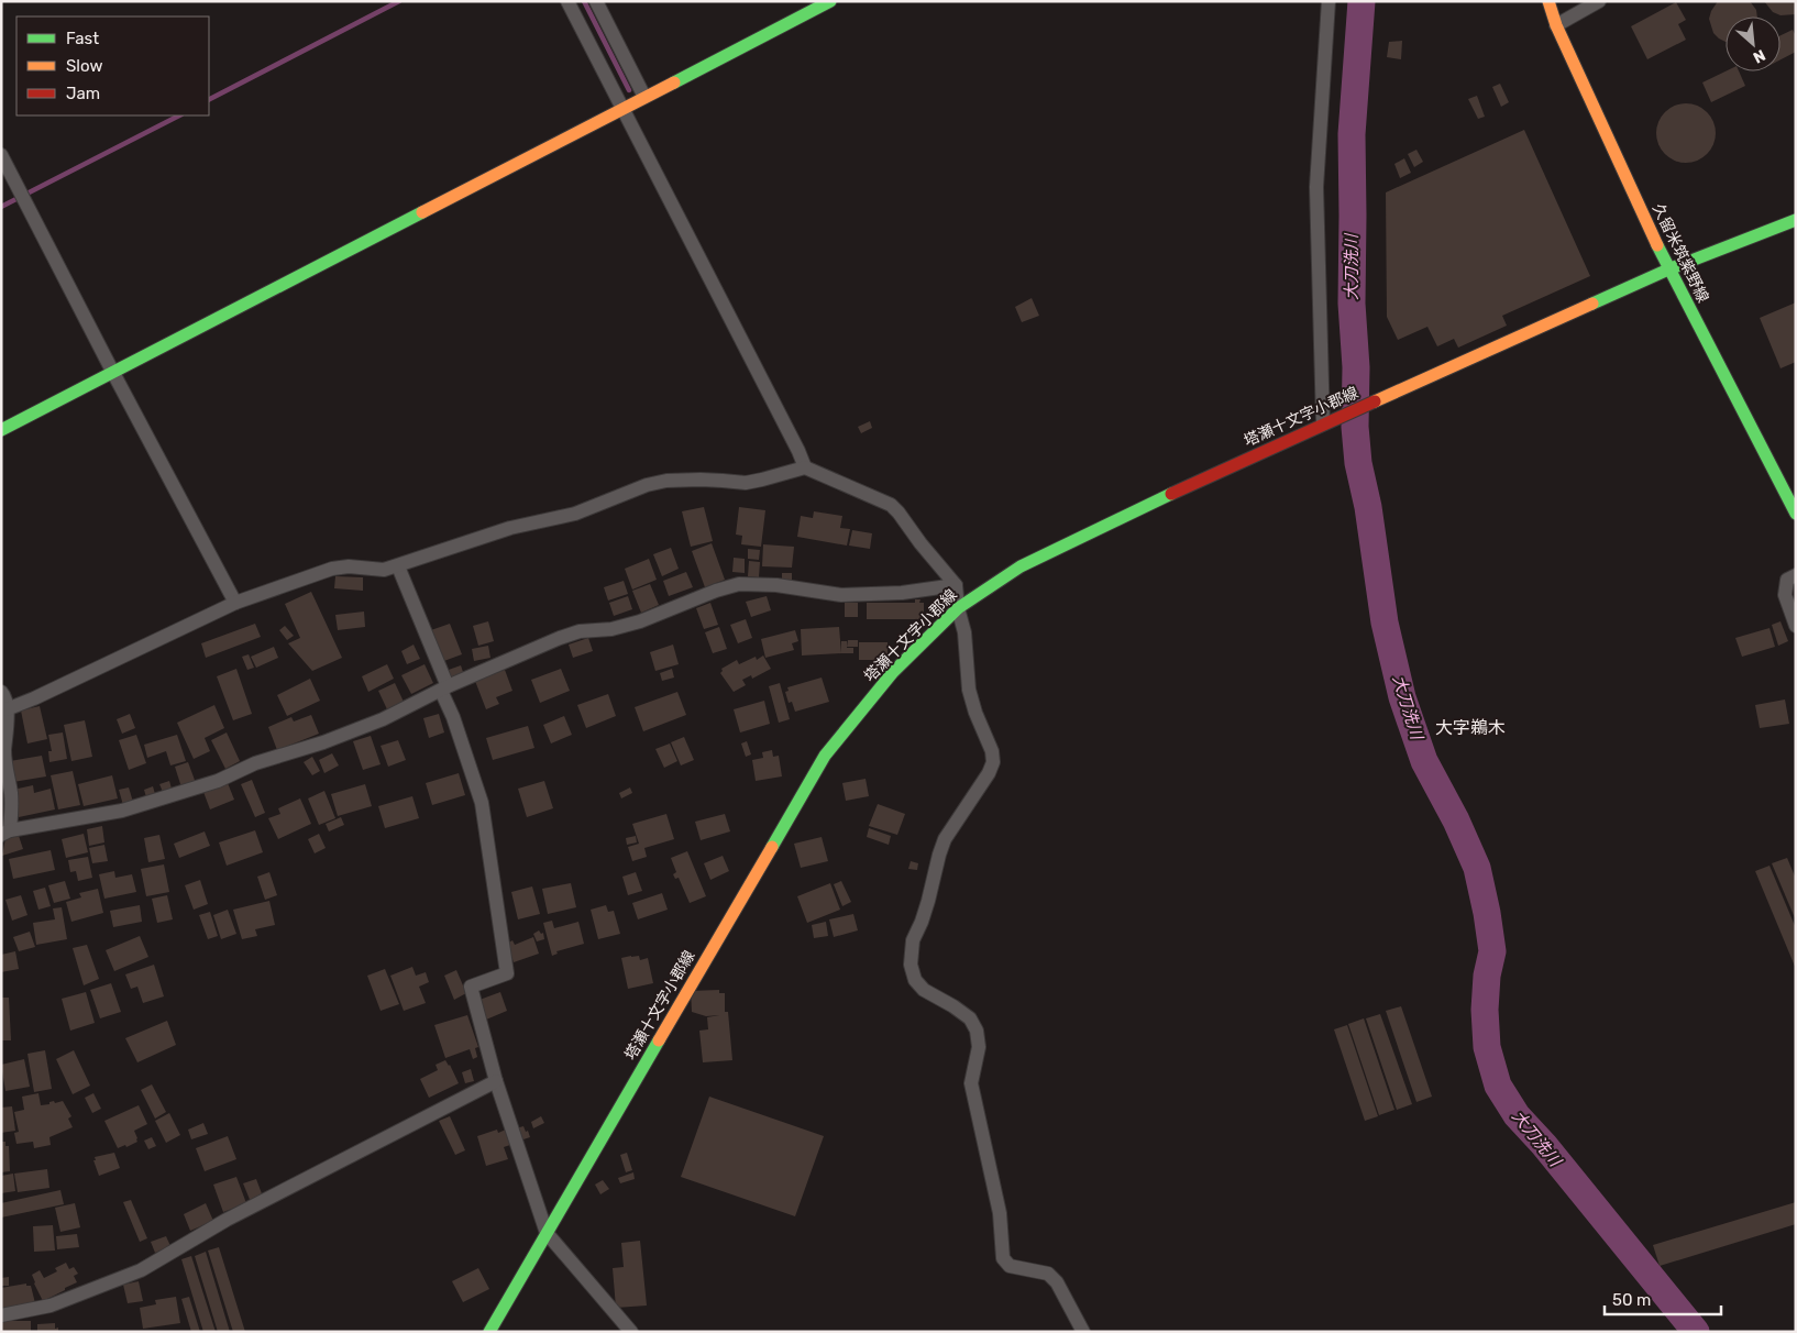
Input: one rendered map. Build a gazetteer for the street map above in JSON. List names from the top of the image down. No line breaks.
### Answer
{"streets":{"main road":["久留米筑紫野線","塔瀬十文字小郡線"]},"crossings":[["久留米筑紫野線","塔瀬十文字小郡線"]],"districts":["大字鵜木"],"water":["大刀洗川"],"legend":["Fast","Slow","Jam"],"scale_bar":"50 m","north":"bottom right"}
